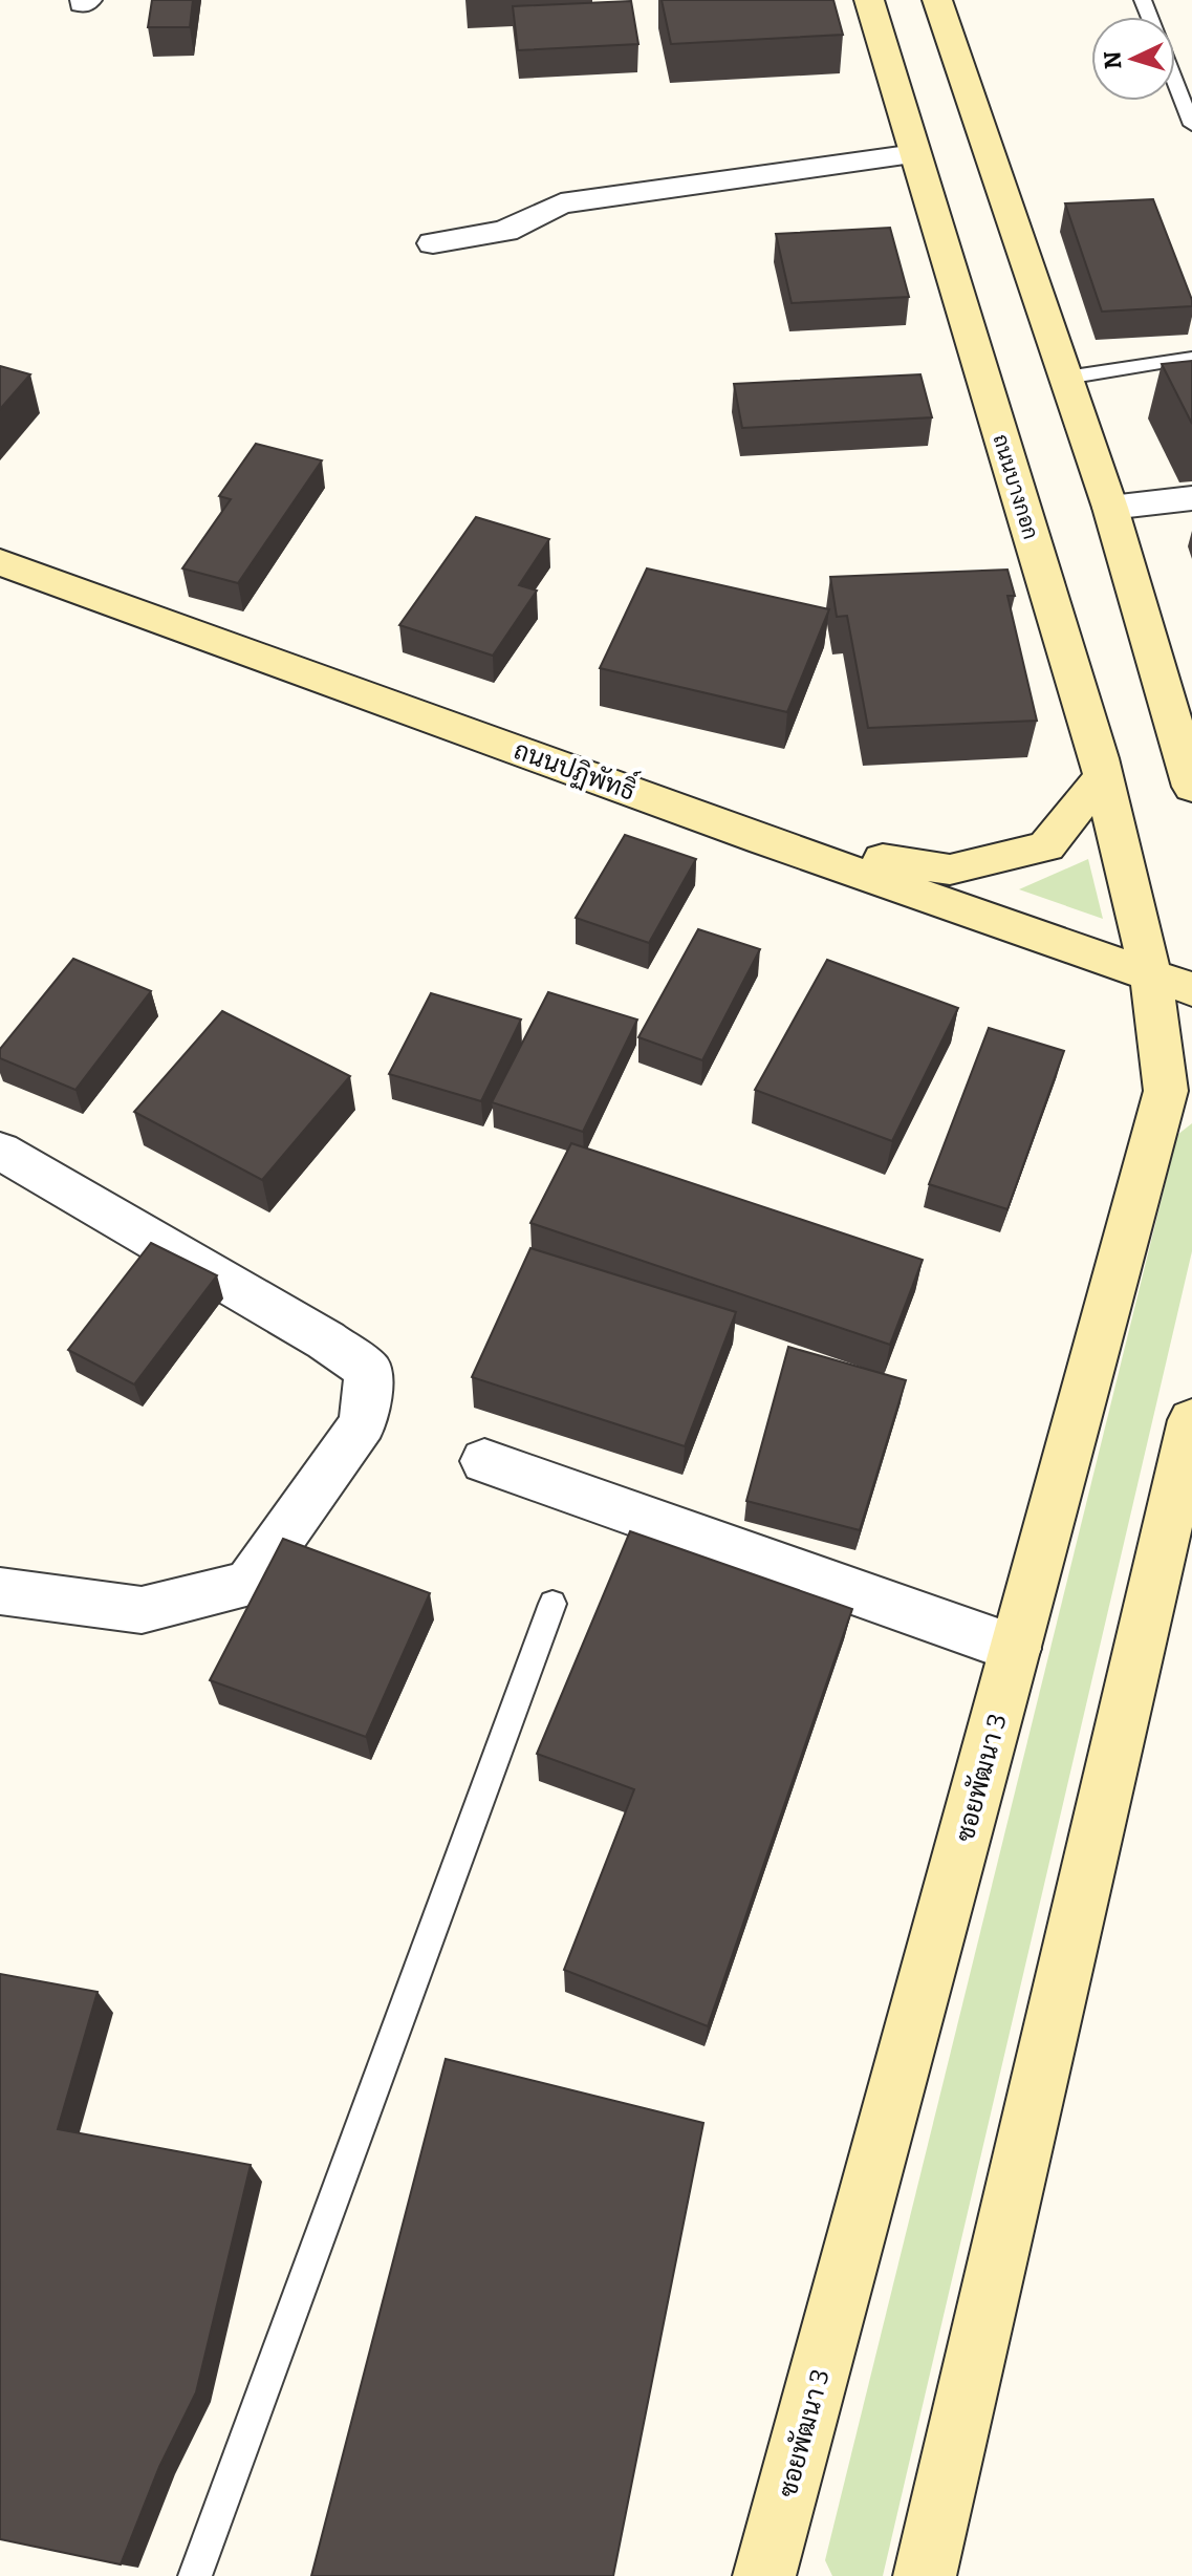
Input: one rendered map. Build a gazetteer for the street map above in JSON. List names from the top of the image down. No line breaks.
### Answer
{"streets":{"main road":["ถนนบางกอก","ถนนปฏิพัทธิ์","ซอยพัฒนา 3"]},"crossings":[["ถนนบางกอก","ถนนปฏิพัทธิ์"],["ถนนบางกอก","ซอยพัฒนา 3"],["ถนนปฏิพัทธิ์","ซอยพัฒนา 3"]],"north":"left"}
